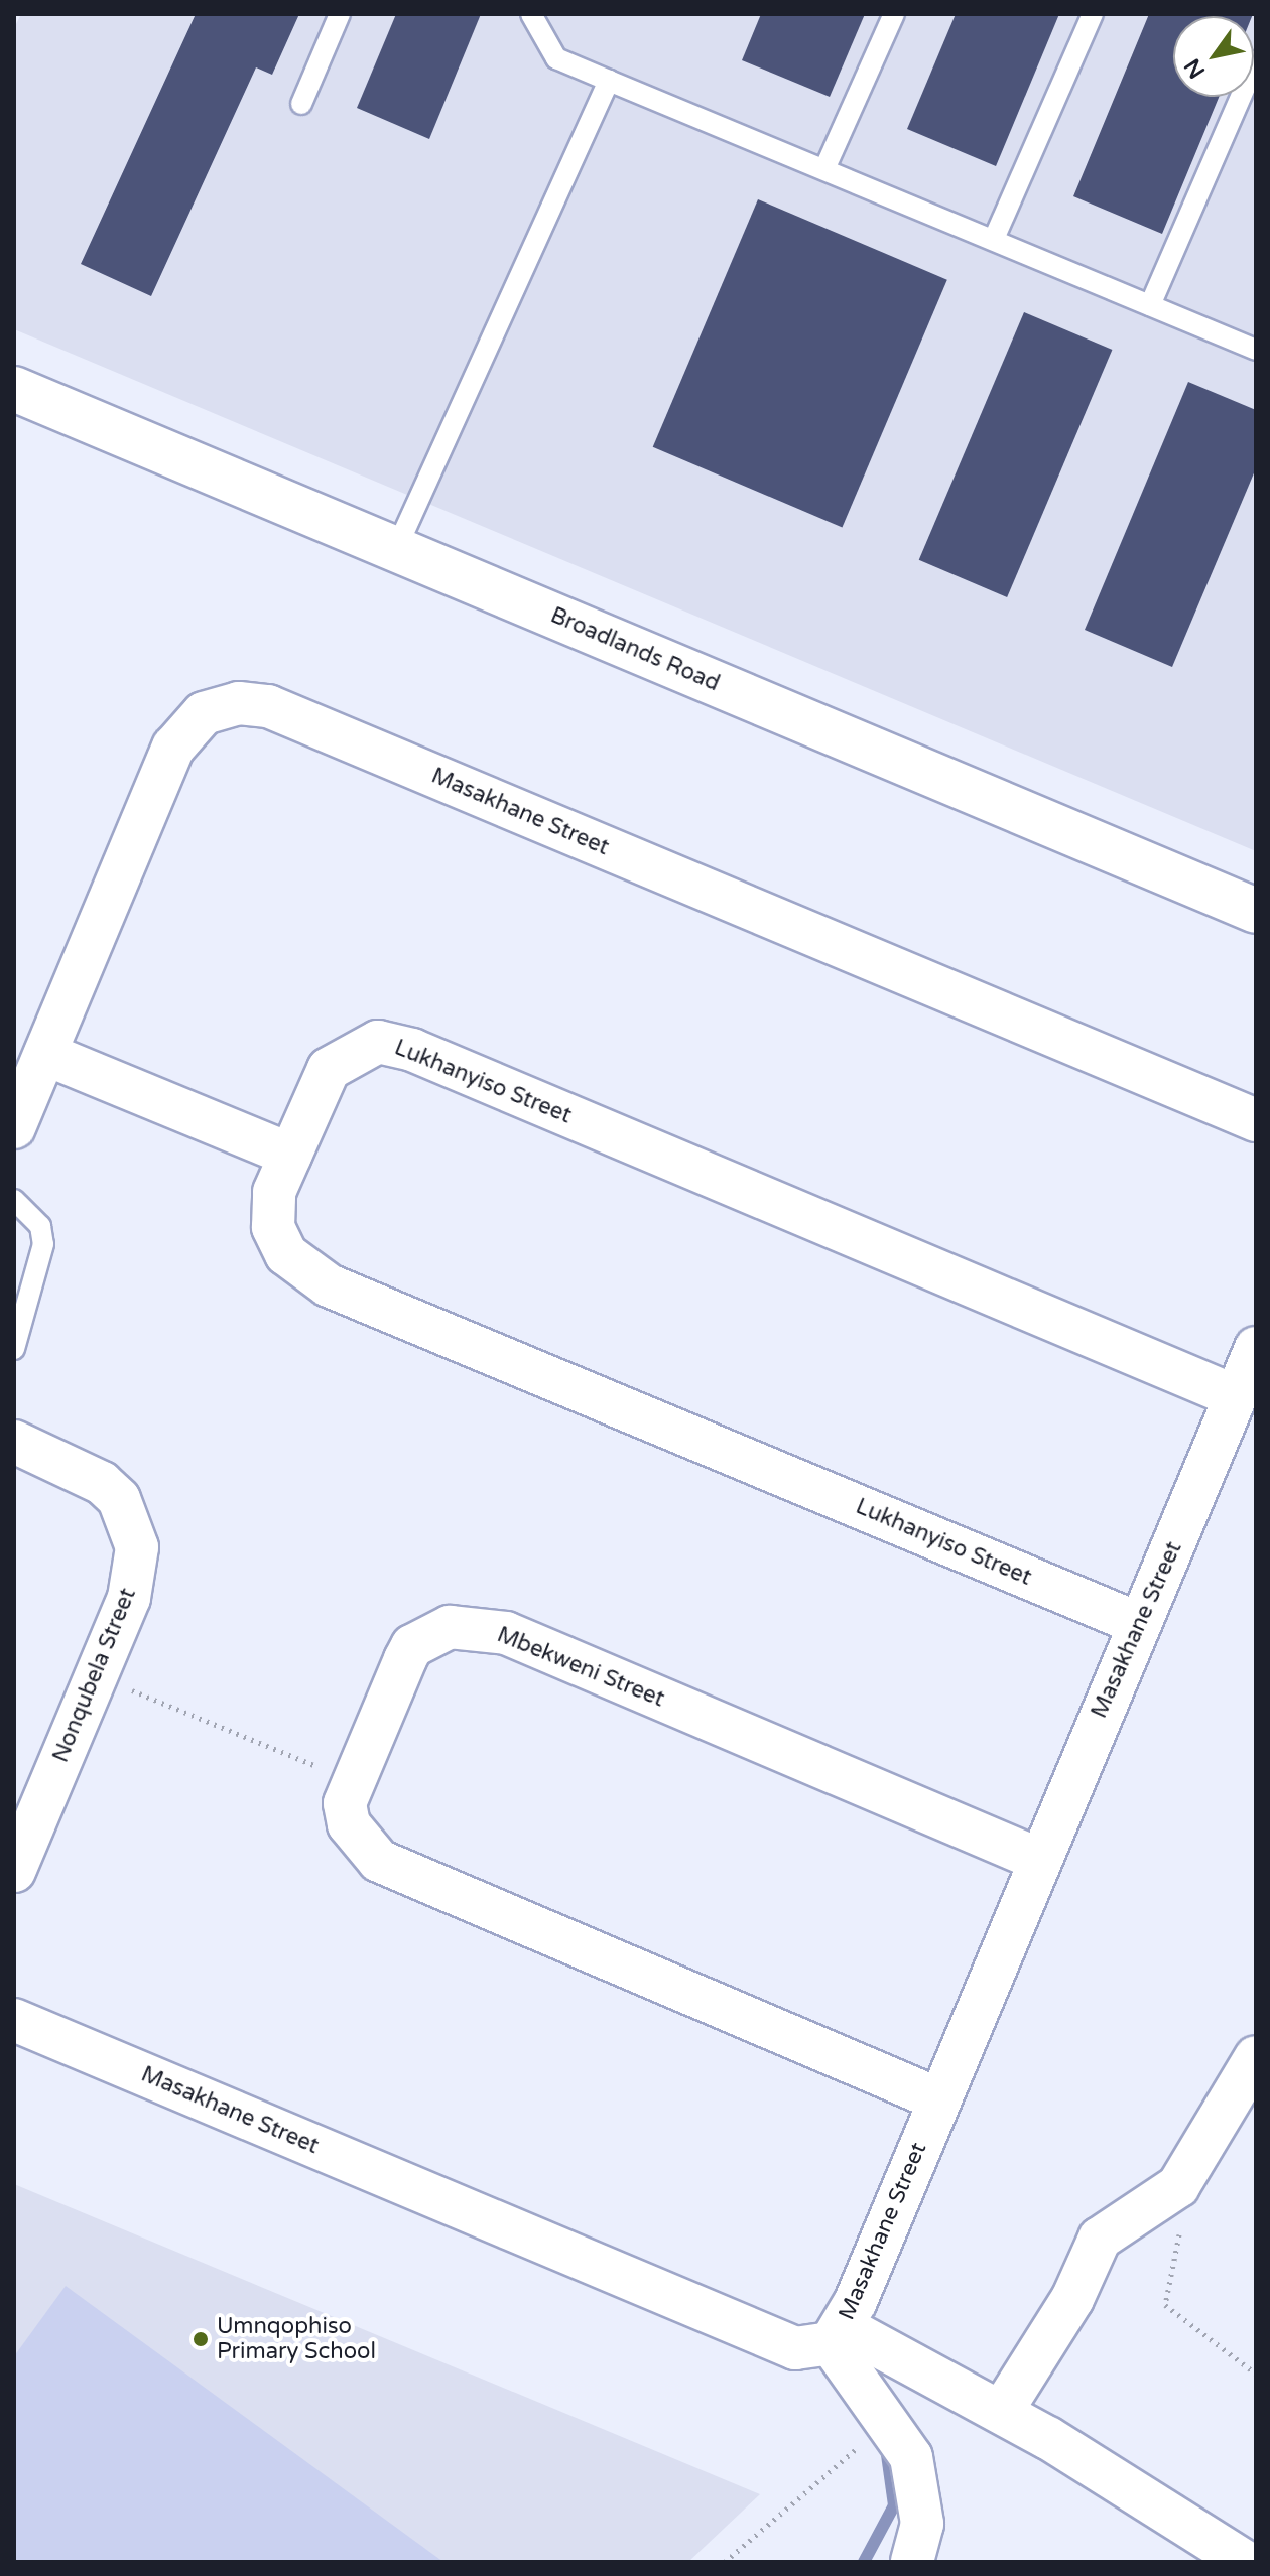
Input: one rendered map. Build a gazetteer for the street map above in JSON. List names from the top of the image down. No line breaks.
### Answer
{"streets":{"main road":["Broadlands Road"],"street":["Masakhane Street","Lukhanyiso Street","Mbekweni Street","Nonqubela Street"]},"crossings":[["Masakhane Street","Lukhanyiso Street"],["Masakhane Street","Mbekweni Street"]],"places":["Umnqophiso Primary School"],"north":"bottom left"}
